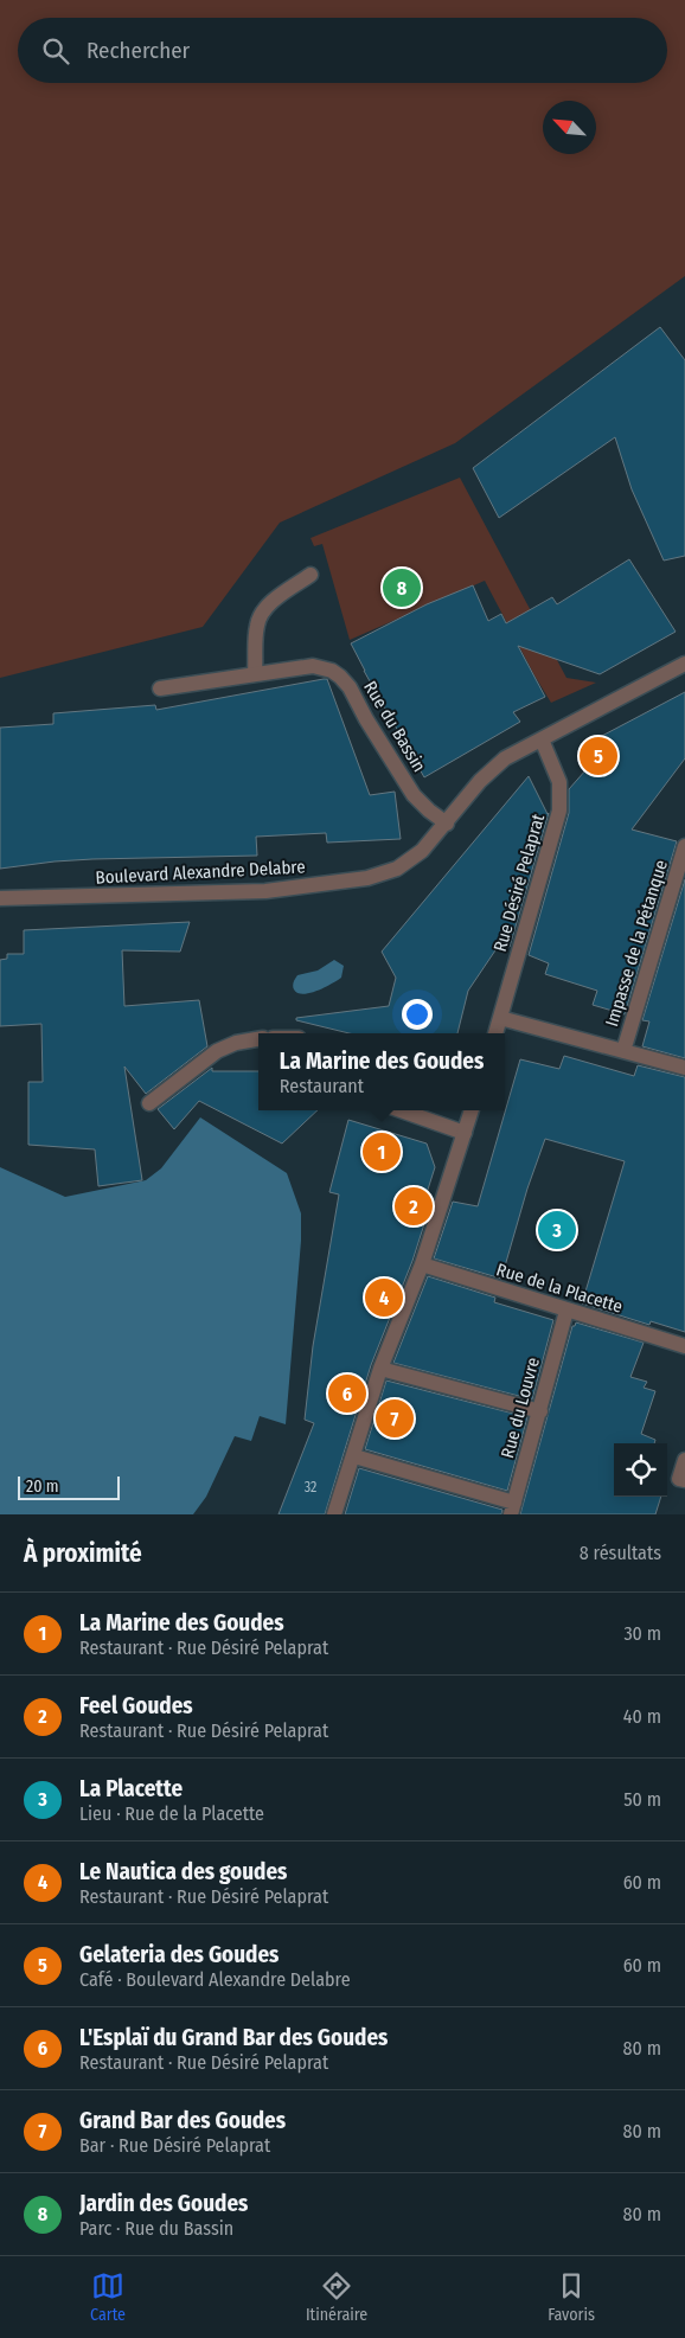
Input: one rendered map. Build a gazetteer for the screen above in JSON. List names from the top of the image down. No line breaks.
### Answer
{"streets":{"street":["Rue du Bassin","Boulevard Alexandre Delabre","Rue Désiré Pelaprat","Impasse de la Pétanque","Rue de la Placette","Rue du Louvre"]},"crossings":[["Rue du Bassin","Boulevard Alexandre Delabre"],["Boulevard Alexandre Delabre","Rue Désiré Pelaprat"],["Rue de la Placette","Rue du Louvre"]],"house_numbers":["32"],"scale_bar":"20 m","north":"top left","page":{"search":"Rechercher","pins":["8","5","1","2","3","4","6","7"],"popup":["La Marine des Goudes","Restaurant"],"scale":"20 m","heading":["À proximité","8 résultats"],"list":[{"mark":"1","name":"La Marine des Goudes","note":"Restaurant · Rue Désiré Pelaprat","value":"30 m"},{"mark":"2","name":"Feel Goudes","note":"Restaurant · Rue Désiré Pelaprat","value":"40 m"},{"mark":"3","name":"La Placette","note":"Lieu · Rue de la Placette","value":"50 m"},{"mark":"4","name":"Le Nautica des goudes","note":"Restaurant · Rue Désiré Pelaprat","value":"60 m"},{"mark":"5","name":"Gelateria des Goudes","note":"Café · Boulevard Alexandre Delabre","value":"60 m"},{"mark":"6","name":"L'Esplaï du Grand Bar des Goudes","note":"Restaurant · Rue Désiré Pelaprat","value":"80 m"},{"mark":"7","name":"Grand Bar des Goudes","note":"Bar · Rue Désiré Pelaprat","value":"80 m"},{"mark":"8","name":"Jardin des Goudes","note":"Parc · Rue du Bassin","value":"80 m"}],"nav":["Carte","Itinéraire","Favoris"]}}
